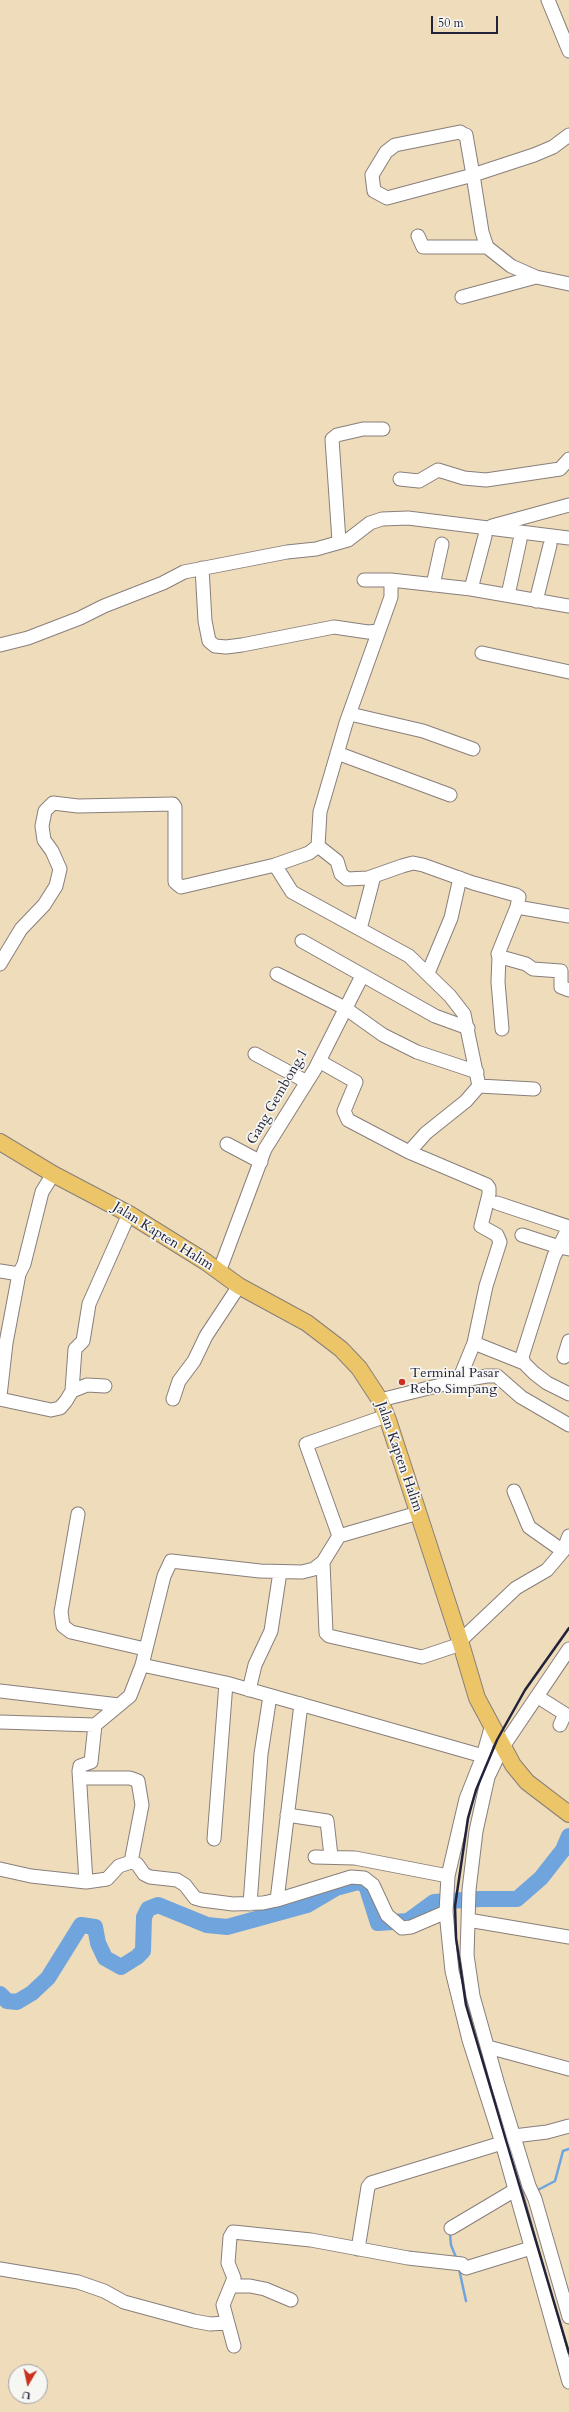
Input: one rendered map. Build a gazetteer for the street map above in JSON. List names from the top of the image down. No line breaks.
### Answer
{"streets":{"main road":["Jalan Kapten Halim"],"street":["Gang Gembong.1"]},"crossings":[["Gang Gembong.1","Jalan Kapten Halim"]],"places":["Terminal Pasar Rebo Simpang"],"scale_bar":"50 m","north":"bottom"}
